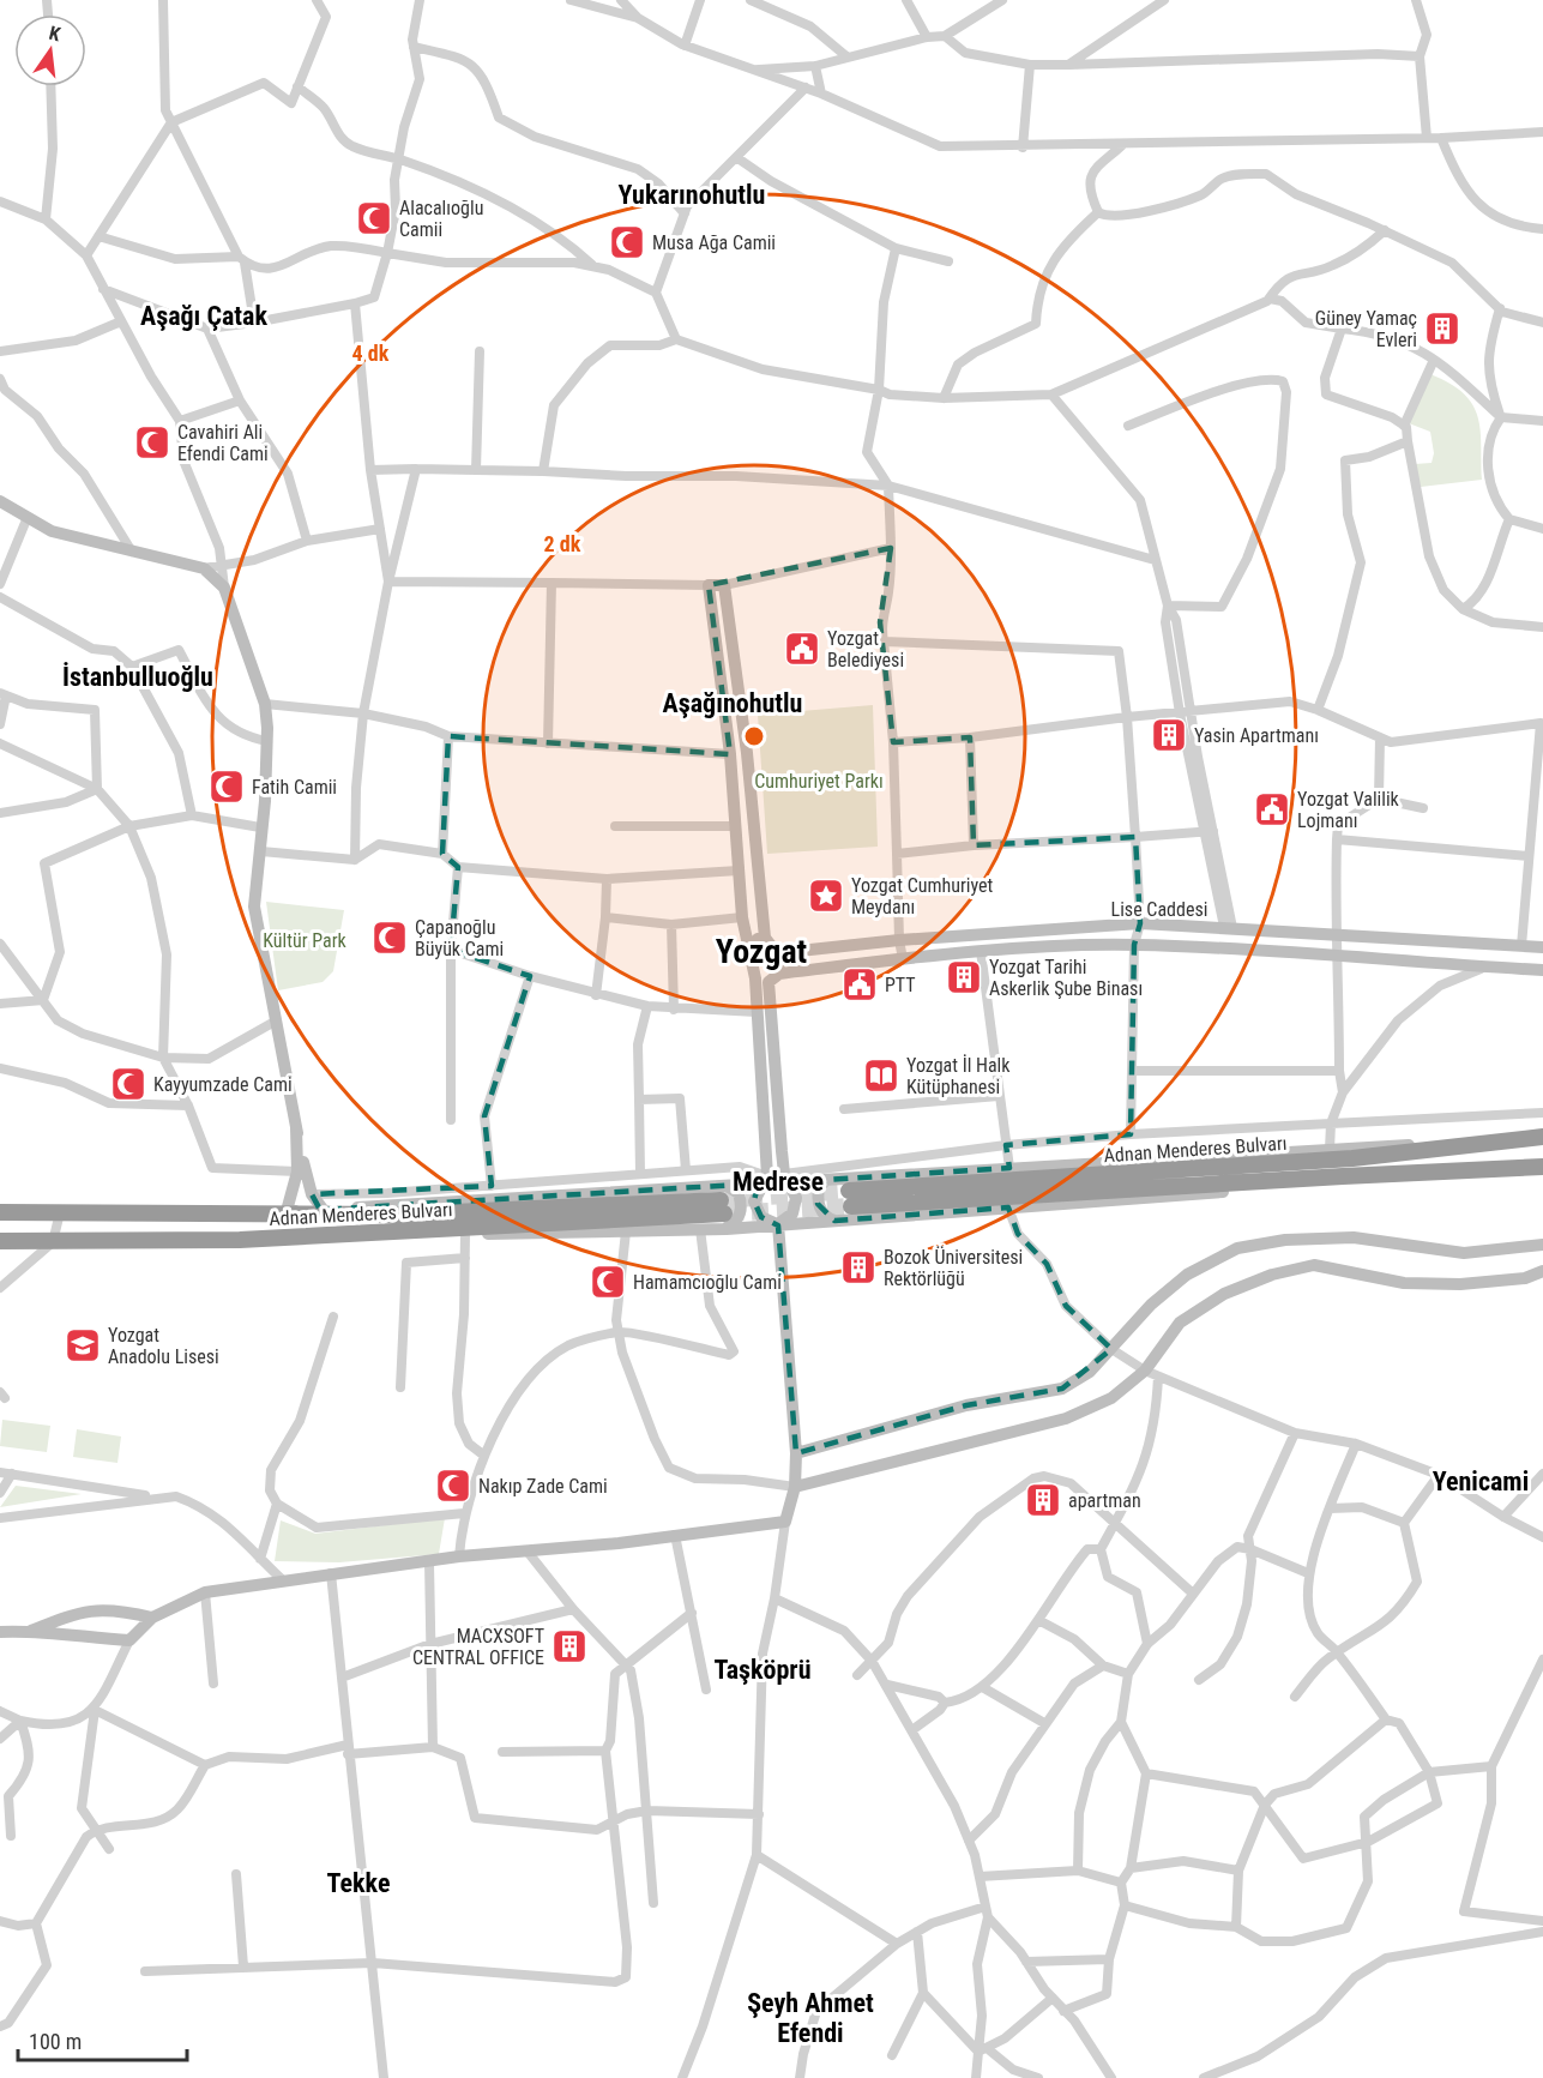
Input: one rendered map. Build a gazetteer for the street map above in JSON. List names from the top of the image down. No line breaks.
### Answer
{"streets":{"highway":["Adnan Menderes Bulvarı"],"street":["Lise Caddesi"]},"districts":["Yukarınohutlu","Aşağı Çatak","İstanbulluoğlu","Aşağınohutlu","Yozgat","Medrese","Yenicami","Taşköprü","Tekke","Şeyh Ahmet Efendi"],"parks":["Cumhuriyet Parkı","Kültür Park"],"places":{"mosque":["Alacalıoğlu Camii","Musa Ağa Camii","Cavahiri Ali Efendi Cami","Fatih Camii","Çapanoğlu Büyük Cami","Kayyumzade Cami","Hamamcıoğlu Cami","Nakıp Zade Cami"],"building":["Güney Yamaç Evleri","Yasin Apartmanı","Yozgat Tarihi Askerlik Şube Binası","Bozok Üniversitesi Rektörlüğü","apartman","MACXSOFT CENTRAL OFFICE"],"public building":["Yozgat Belediyesi","Yozgat Valilik Lojmanı","PTT"],"place":["Yozgat Cumhuriyet Meydanı"],"library":["Yozgat İl Halk Kütüphanesi"],"school or university":["Yozgat Anadolu Lisesi"]},"scale_bar":"100 m","north":"top","rings":["4 dk","2 dk"]}
